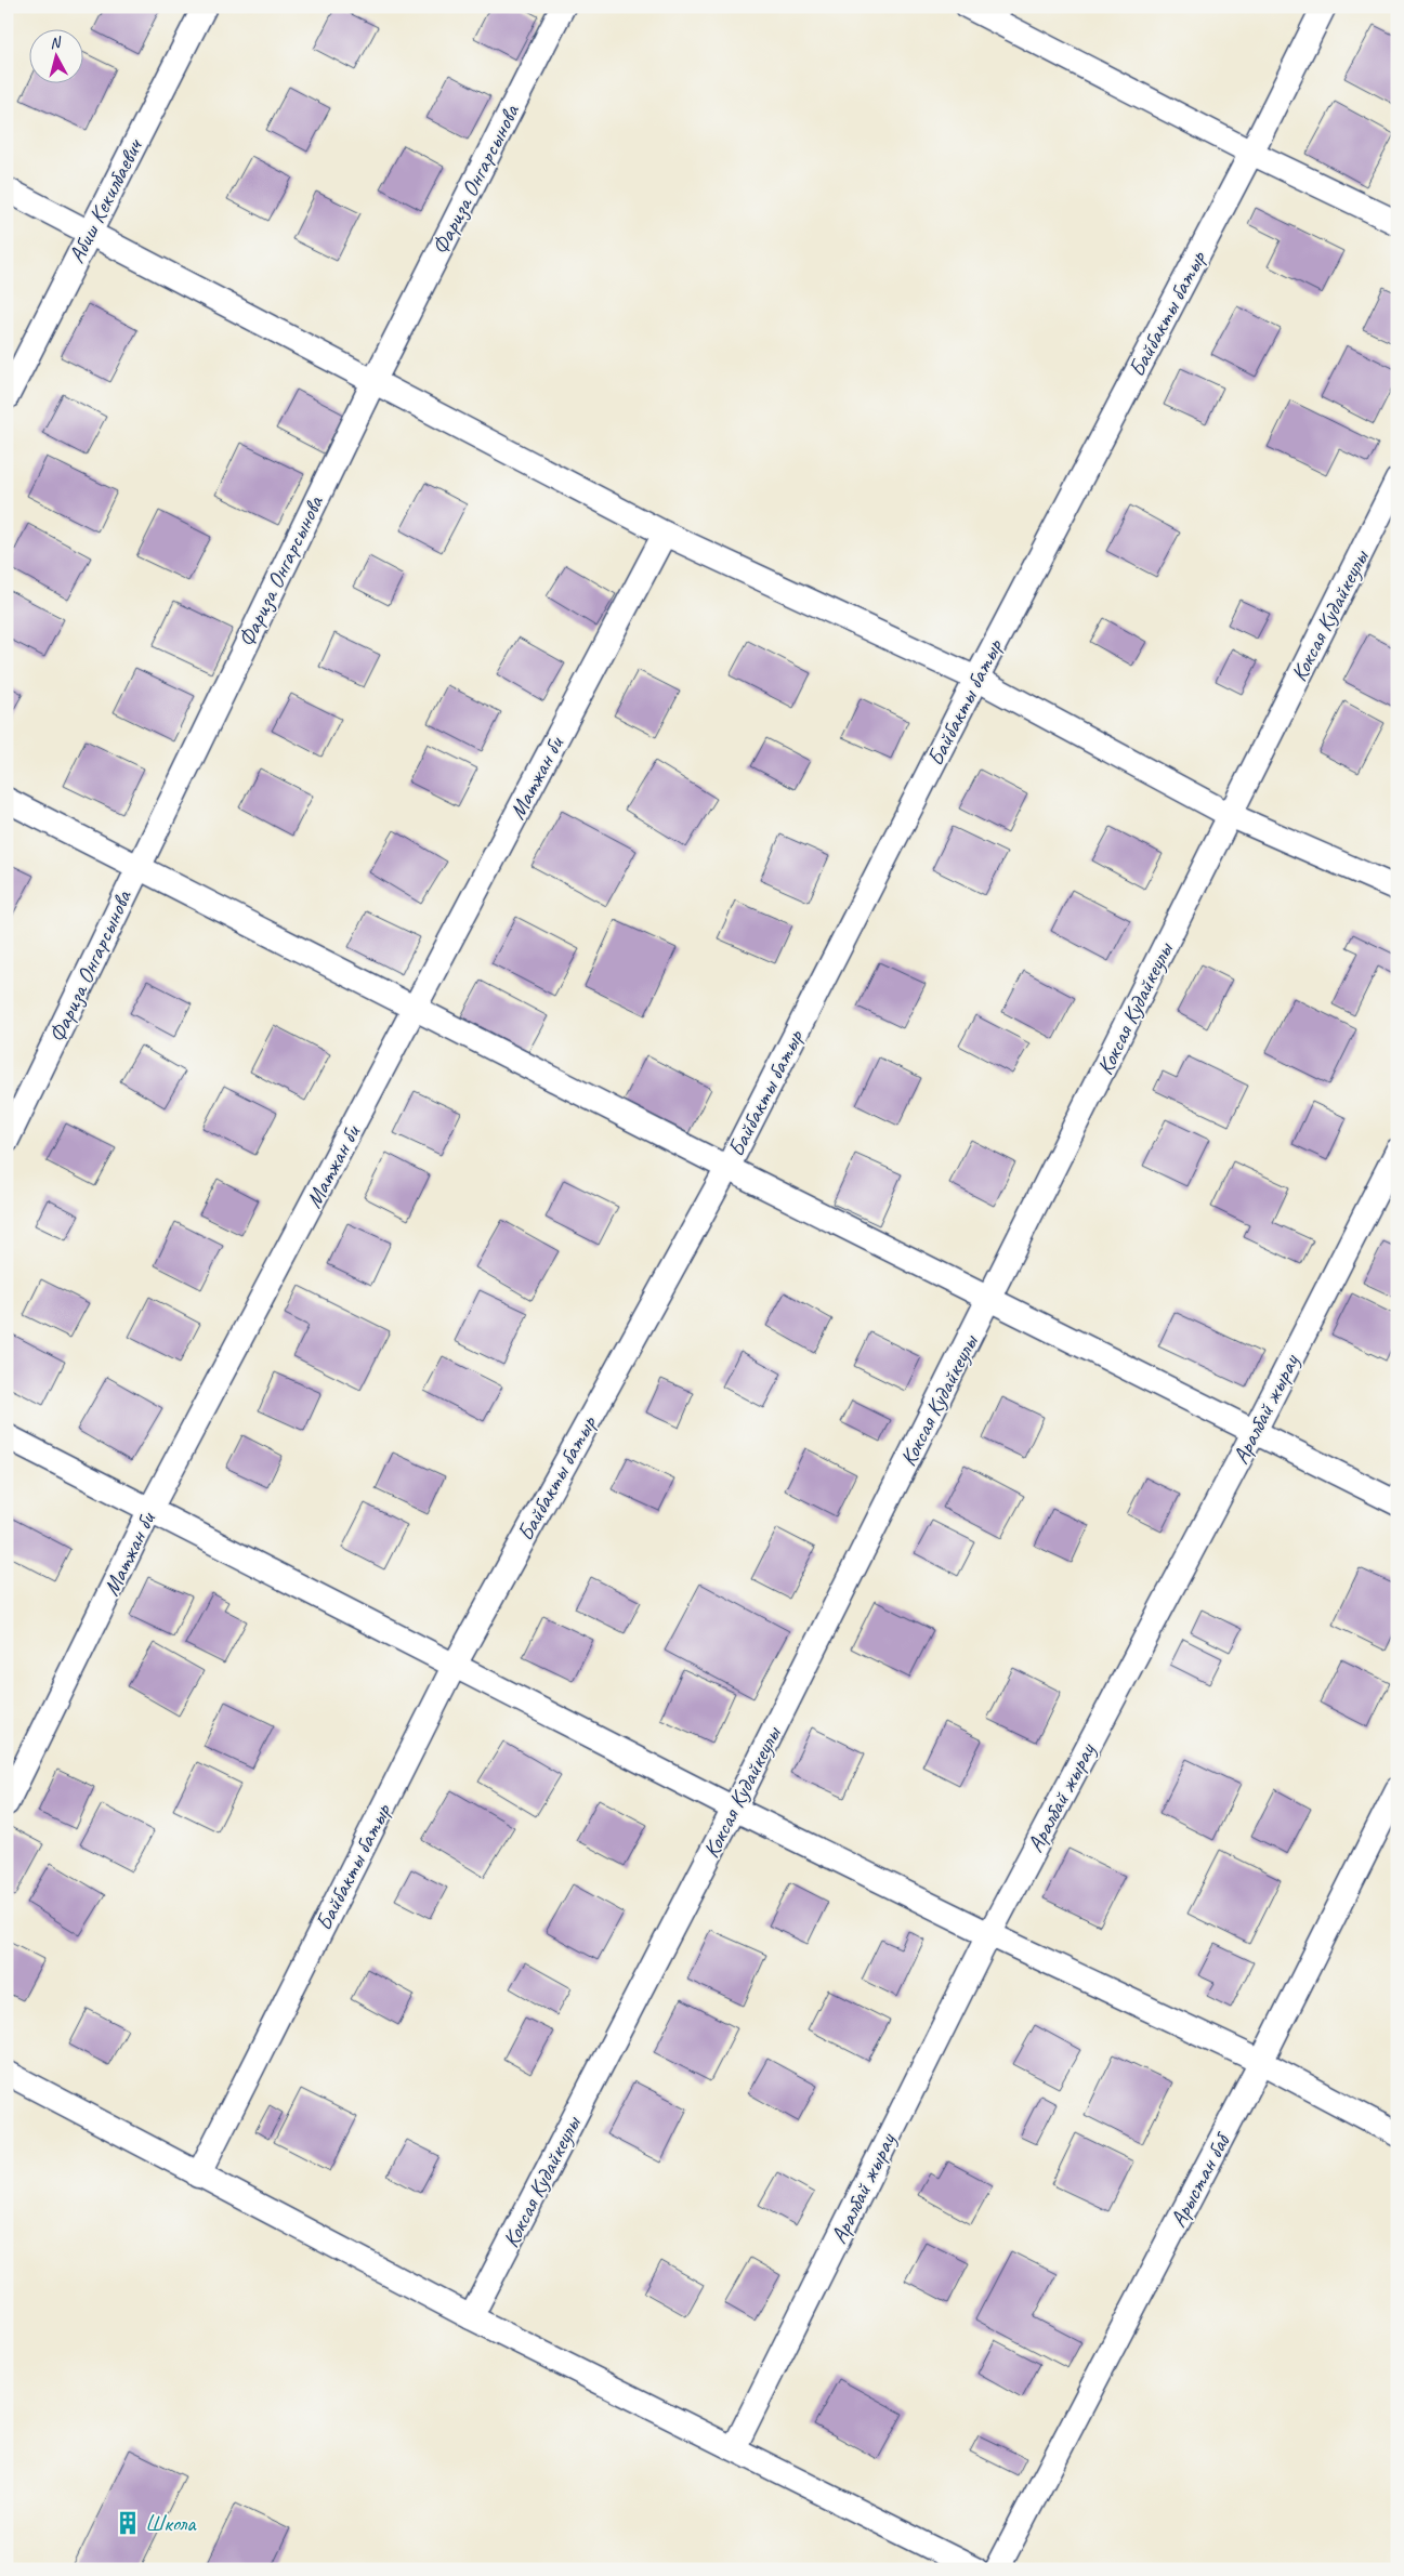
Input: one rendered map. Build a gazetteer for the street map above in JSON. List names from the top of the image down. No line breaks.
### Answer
{"streets":{"street":["Фариза Онгарсынова","Абиш Кекилбаевич","Байбакты батыр","Коксая Кудайкеулы","Матжан би","Аралбай жырау","Арыстан баб"]},"places":{"building":["Школа"]},"north":"top"}
